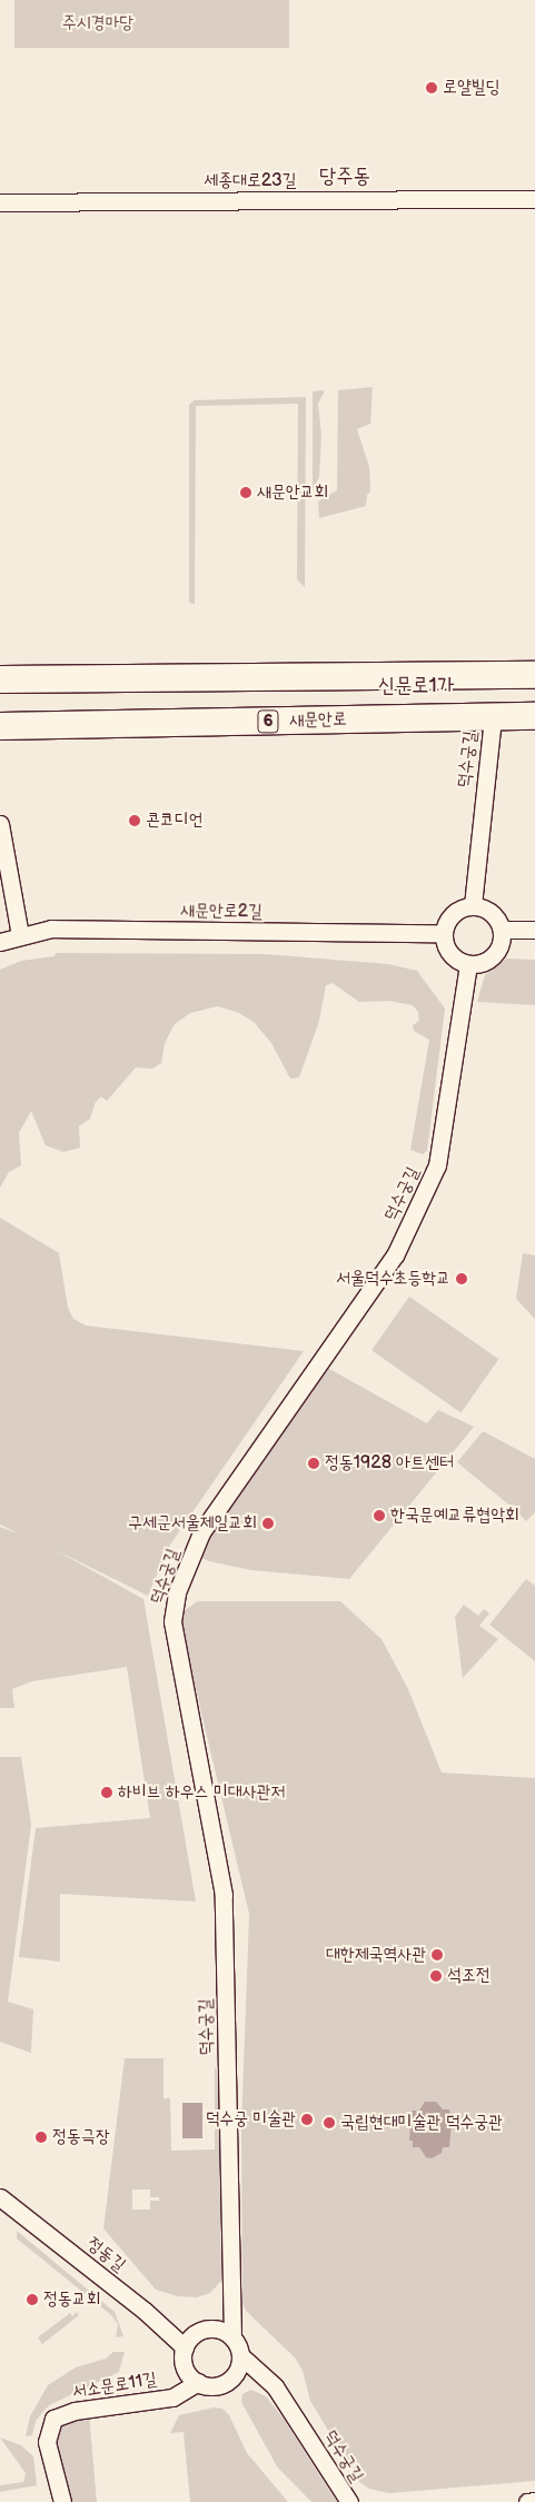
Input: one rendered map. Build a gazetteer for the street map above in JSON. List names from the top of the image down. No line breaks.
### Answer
{"streets":{"main road":["새문안로","6"],"street":["세종대로23길","덕수궁길","새문안로2길","정동길","서소문로11길"]},"crossings":[["새문안로","덕수궁길"],["덕수궁길","새문안로2길"],["덕수궁길","정동길"],["덕수궁길","서소문로11길"],["정동길","서소문로11길"]],"districts":["당주동","신문로1가"],"parks":["주시경마당"],"places":["로얄빌딩","새문안교회","콘코디언","서울덕수초등학교","정동1928 아트센터","한국문예교류협악회","구세군서울제일교회","하비브 하우스 미대사관저","대한제국역사관","석조전","덕수궁 미술관","국립현대미술관 덕수궁관","정동극장","정동교회"]}
